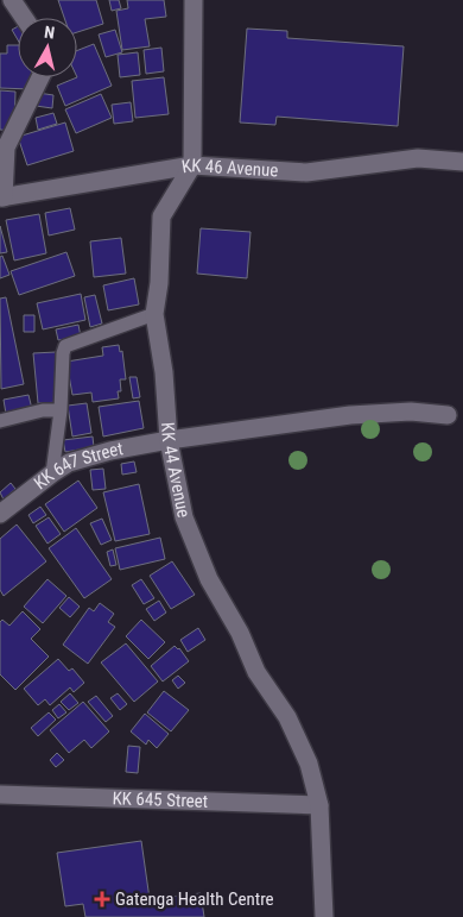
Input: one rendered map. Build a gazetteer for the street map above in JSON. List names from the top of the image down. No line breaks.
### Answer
{"streets":{"street":["KK 46 Avenue","KK 647 Street","KK 44 Avenue","KK 645 Street"]},"crossings":[["KK 46 Avenue","KK 44 Avenue"],["KK 647 Street","KK 44 Avenue"],["KK 44 Avenue","KK 645 Street"]],"places":{"health":["Gatenga Health Centre"]},"north":"top"}
